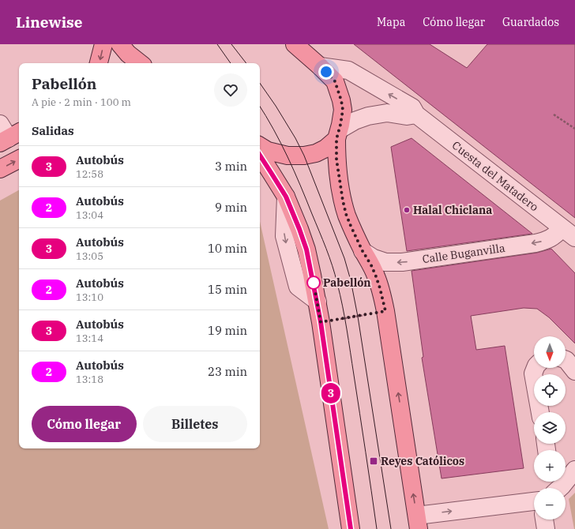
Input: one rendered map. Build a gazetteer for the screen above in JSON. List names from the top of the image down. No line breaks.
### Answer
{"streets":{"street":["Cuesta del Matadero","Calle Buganvilla"]},"crossings":[["Cuesta del Matadero","Calle Buganvilla"]],"one_way":["Cuesta del Matadero","Calle Buganvilla"],"places":{"other":["Halal Chiclana","Pabellón"],"transit":["Reyes Católicos"]},"lines":["bus line 3"],"north":"bottom","page":{"header":"Linewise","nav":["Mapa","Cómo llegar","Guardados"],"on_map":"3","heading":[["Pabellón","A pie · 2 min · 100 m"],"Salidas"],"list":[{"mark":"3","name":"Autobús","note":"12:58","value":"3 min"},{"mark":"2","name":"Autobús","note":"13:04","value":"9 min"},{"mark":"3","name":"Autobús","note":"13:05","value":"10 min"},{"mark":"2","name":"Autobús","note":"13:10","value":"15 min"},{"mark":"3","name":"Autobús","note":"13:14","value":"19 min"},{"mark":"2","name":"Autobús","note":"13:18","value":"23 min"}],"map_buttons":["+","−"],"buttons":["Cómo llegar","Billetes"]}}
